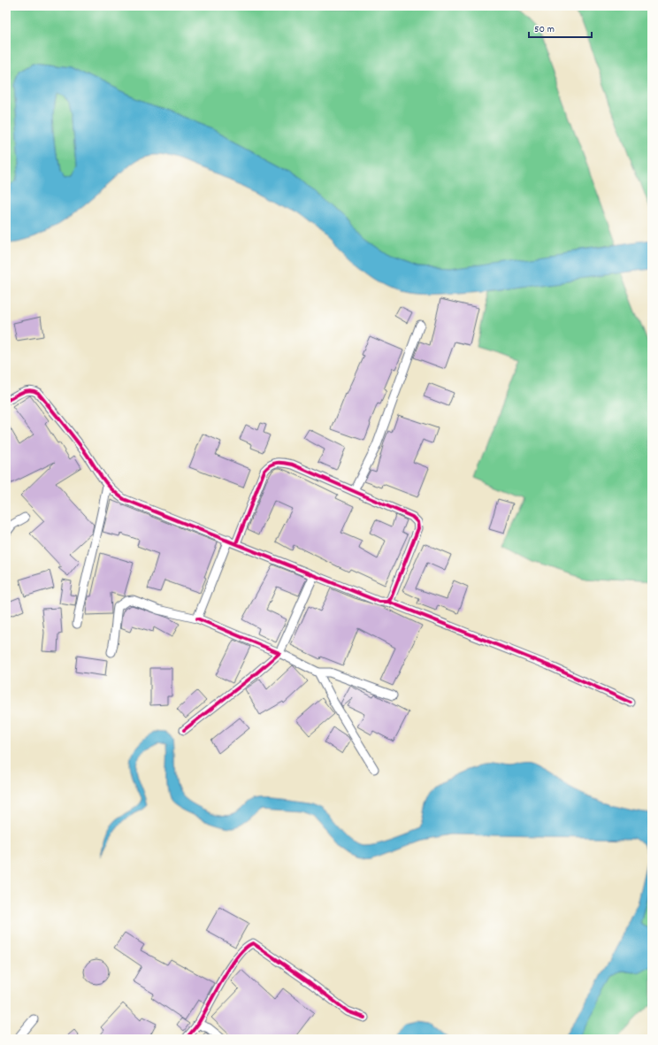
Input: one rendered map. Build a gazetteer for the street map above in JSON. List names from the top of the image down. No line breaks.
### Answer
{"scale_bar":"50 m"}
